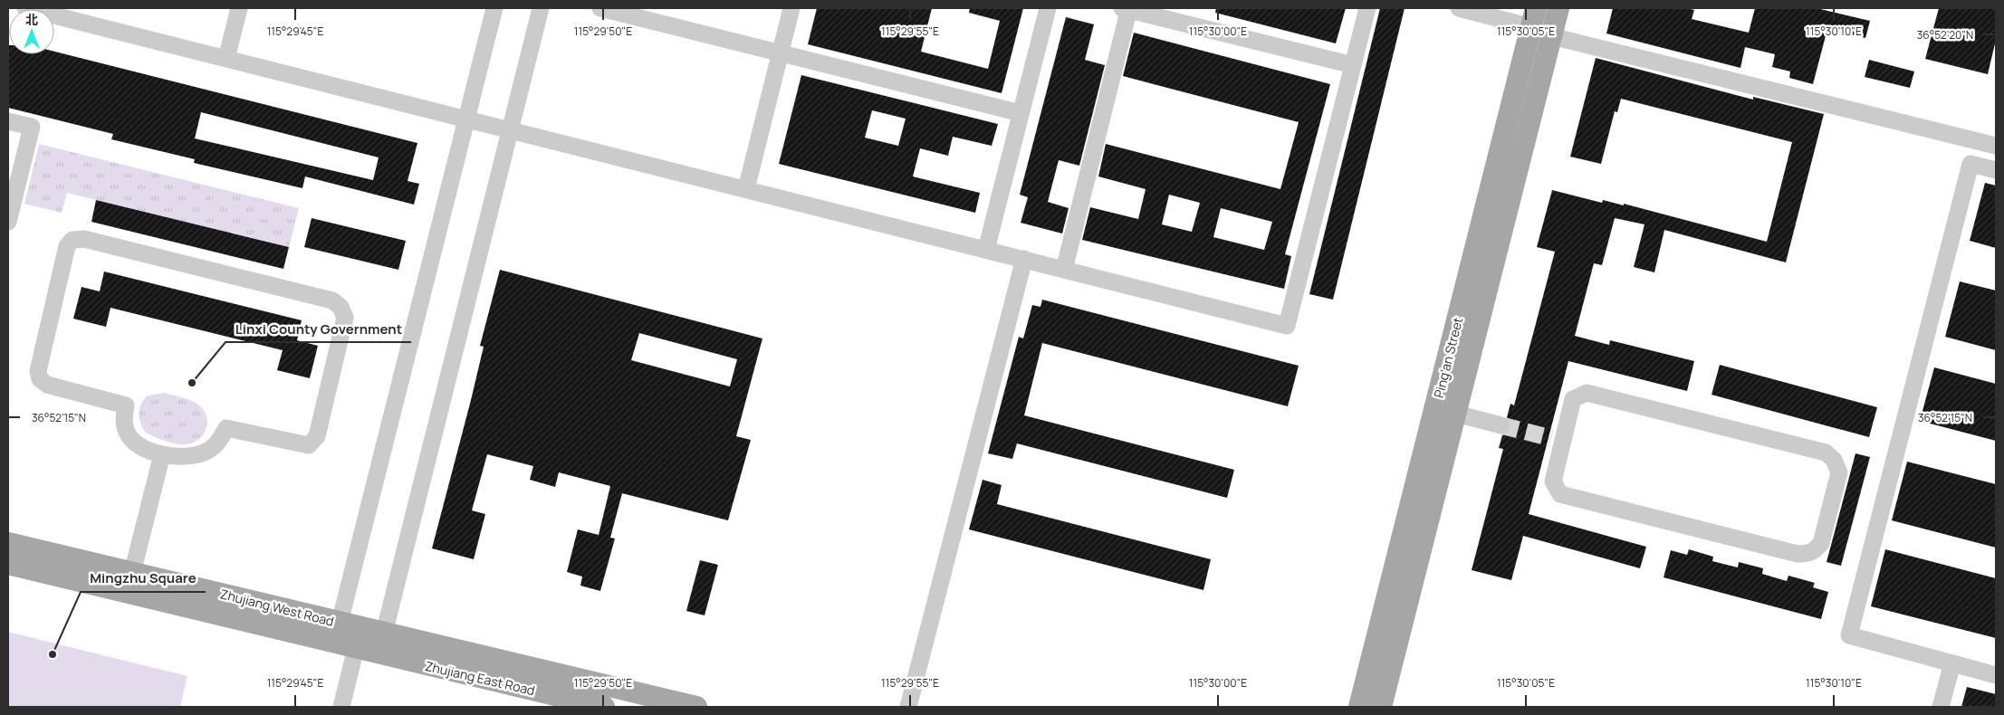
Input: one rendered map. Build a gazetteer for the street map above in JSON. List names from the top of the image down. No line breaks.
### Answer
{"streets":{"main road":["Ping'an Street","Zhujiang West Road","Zhujiang East Road"]},"crossings":[["Zhujiang West Road","Zhujiang East Road"]],"places":["Linxi County Government","Mingzhu Square"],"north":"top","coordinates":["115°29'45\"E","115°29'50\"E","115°29'55\"E","115°30'00\"E","115°30'05\"E","115°30'10\"E","36°52'20\"N","36°52'15\"N"]}
